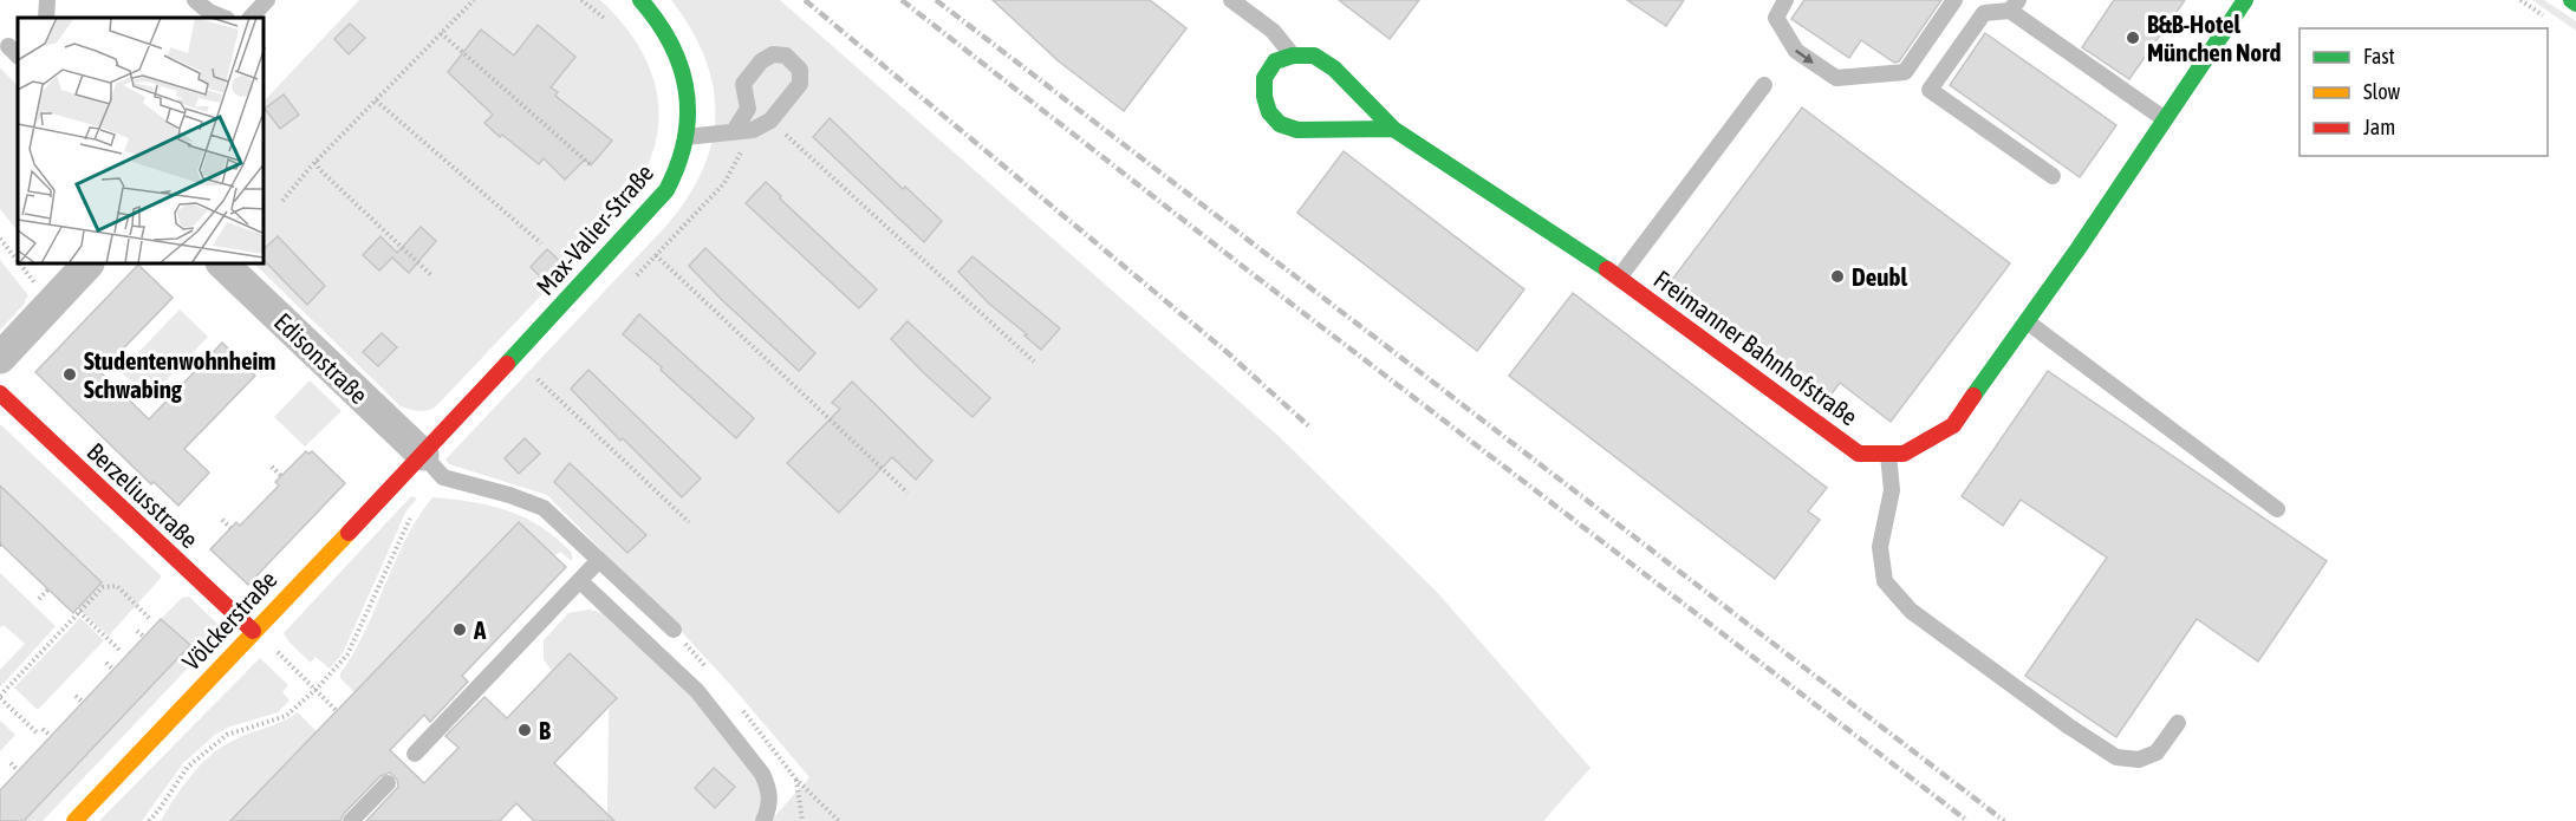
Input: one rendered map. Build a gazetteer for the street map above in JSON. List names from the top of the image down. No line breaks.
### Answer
{"streets":{"street":["Max-Valier-Straße","Freimanner Bahnhofstraße","Edisonstraße","Berzeliusstraße","Völckerstraße"]},"crossings":[["Max-Valier-Straße","Edisonstraße"],["Max-Valier-Straße","Völckerstraße"],["Edisonstraße","Völckerstraße"],["Berzeliusstraße","Völckerstraße"]],"places":["B&B-Hotel München Nord","Deubl","Studentenwohnheim Schwabing","A","B"],"legend":["Fast","Slow","Jam"]}
